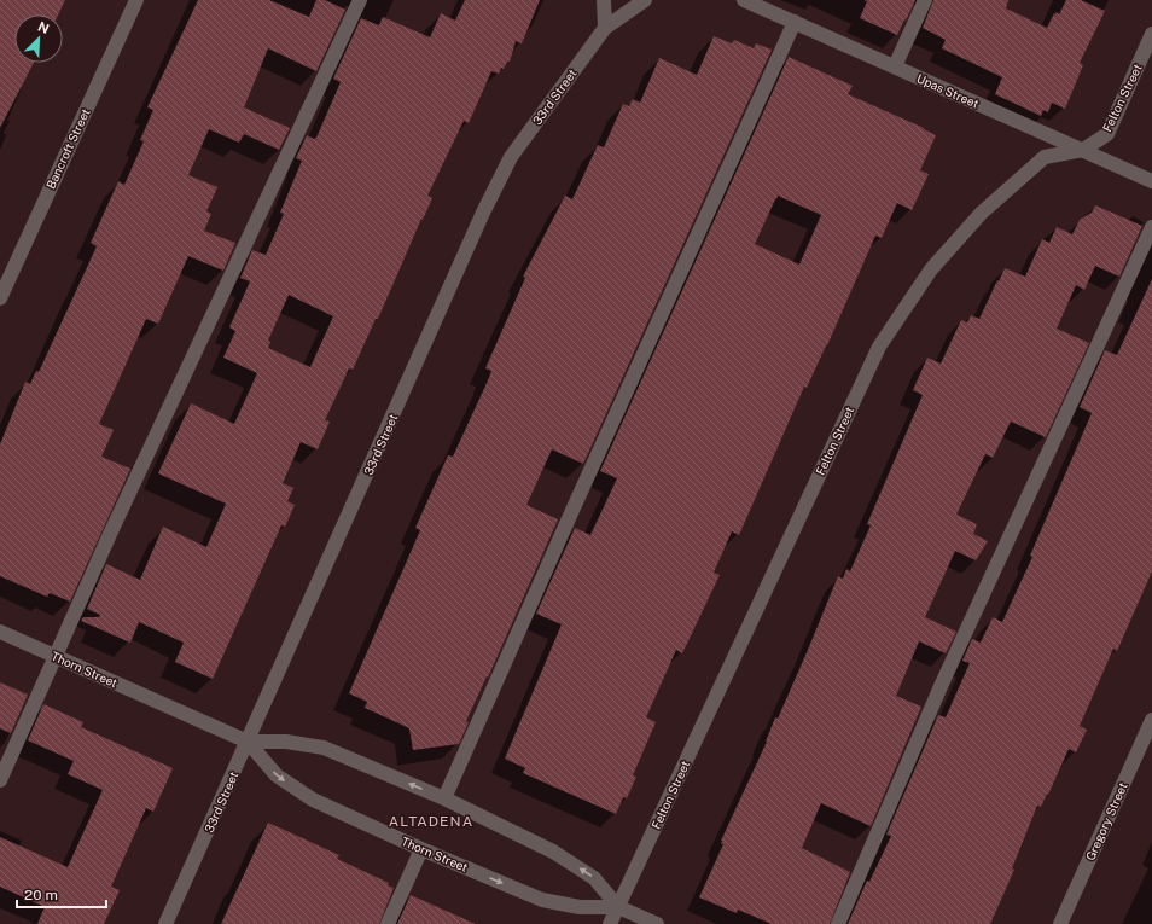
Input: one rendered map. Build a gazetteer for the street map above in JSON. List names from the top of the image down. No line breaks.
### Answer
{"streets":{"street":["Upas Street","33rd Street","Felton Street","Bancroft Street","Thorn Street","Gregory Street"]},"crossings":[["Upas Street","Felton Street"],["33rd Street","Thorn Street"],["Felton Street","Thorn Street"]],"districts":["ALTADENA"],"scale_bar":"20 m","north":"top right"}
